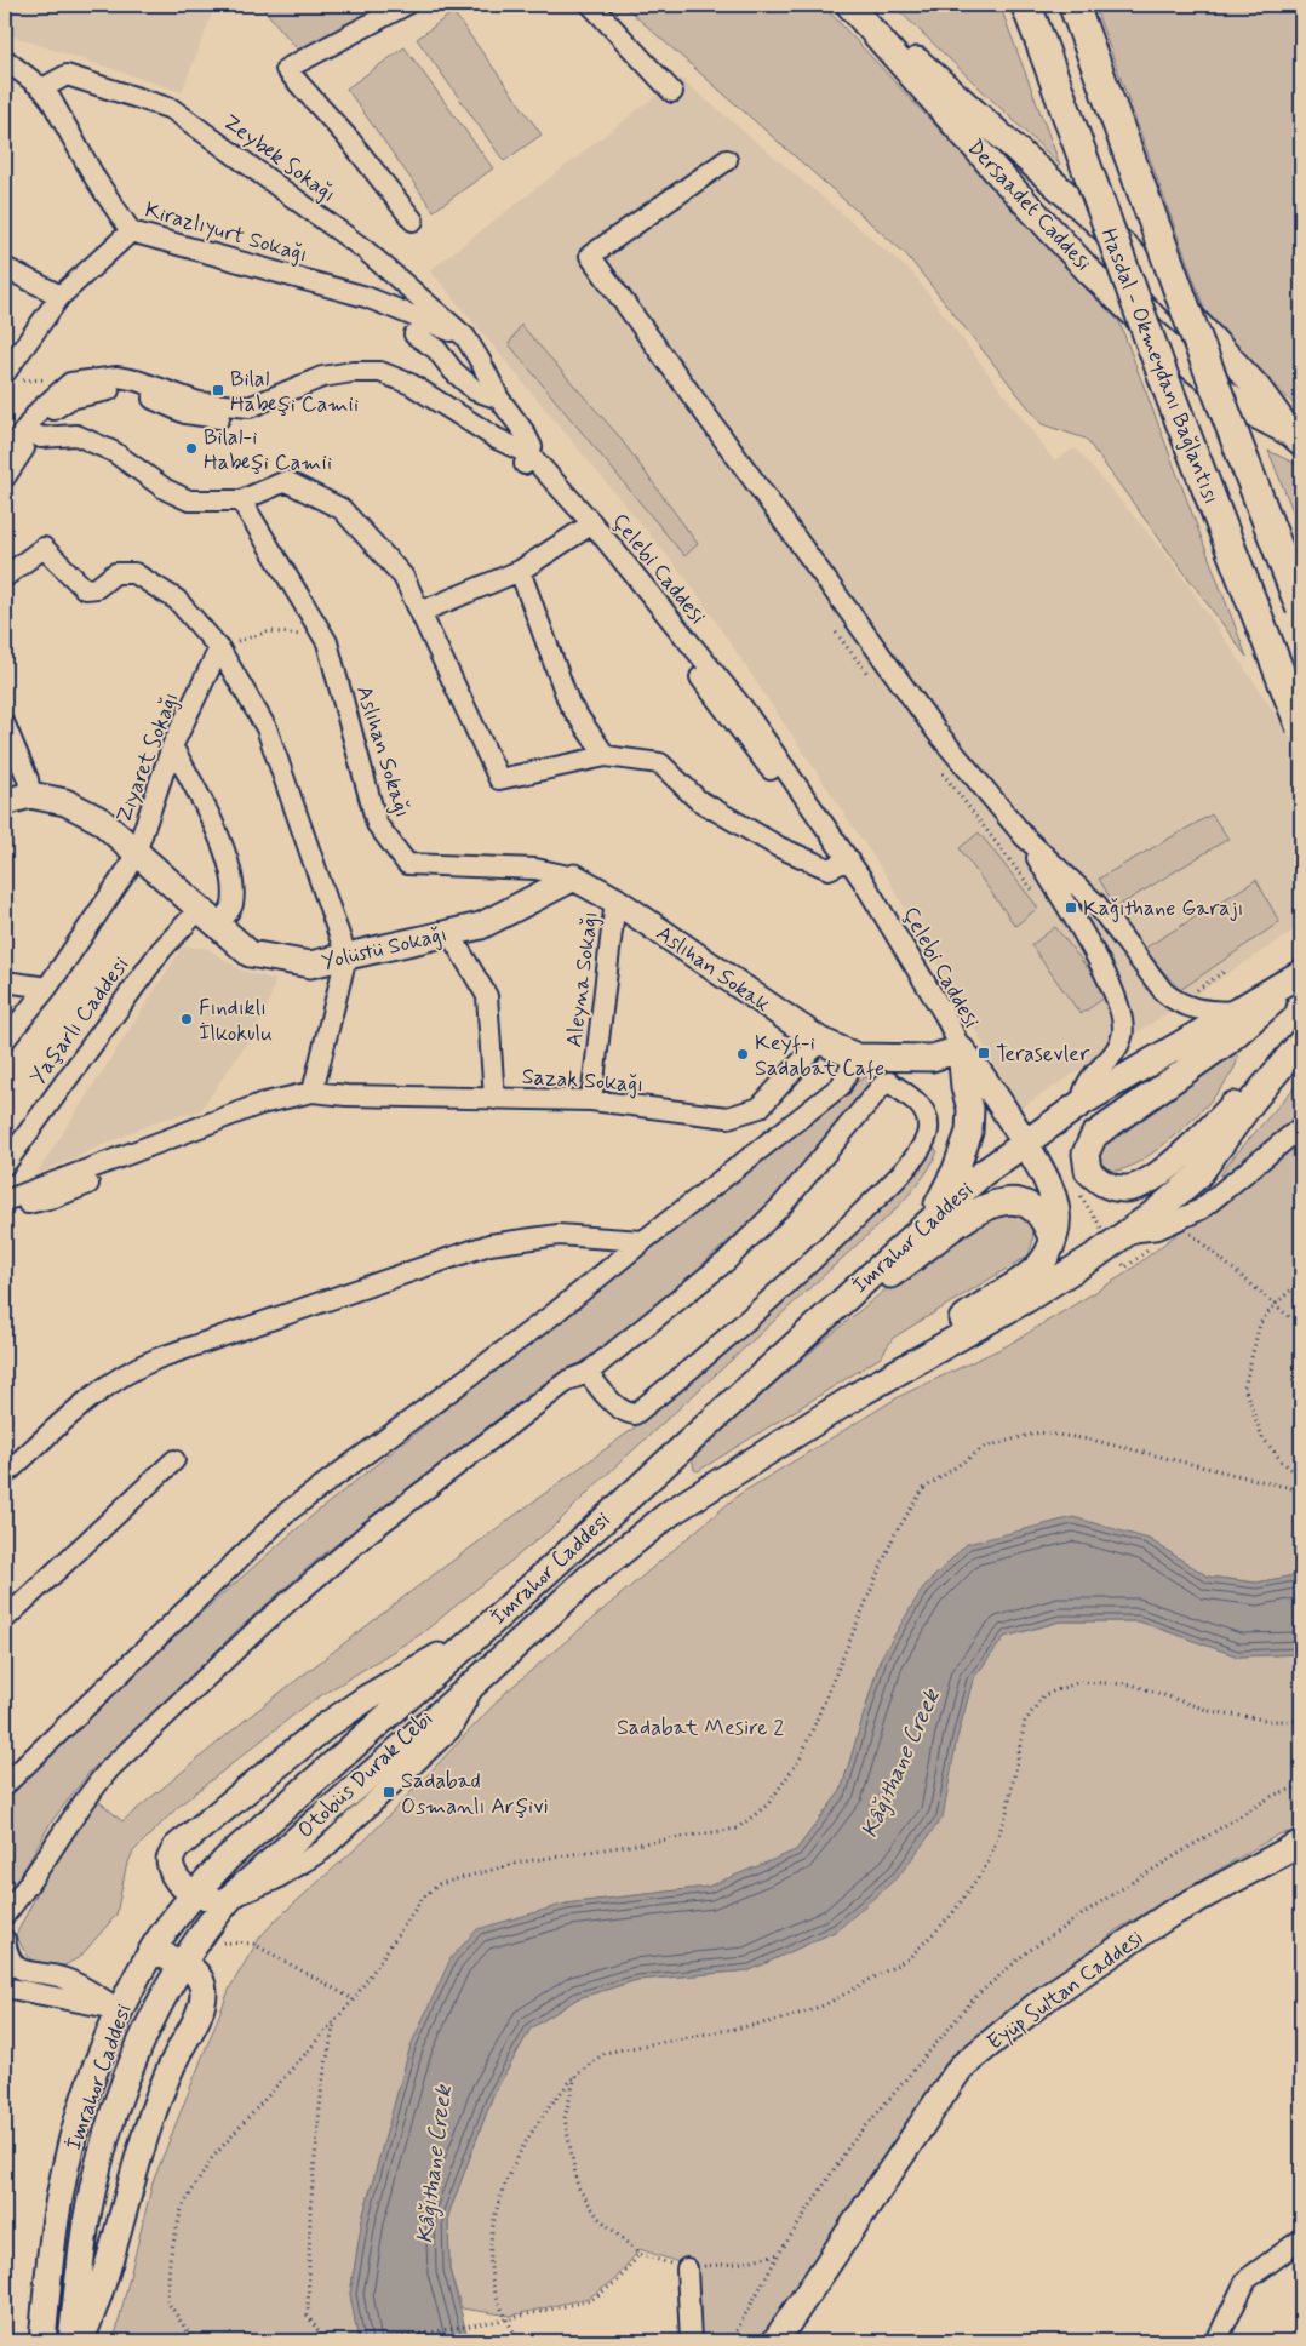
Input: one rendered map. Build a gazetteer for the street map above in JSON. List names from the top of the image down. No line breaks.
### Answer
{"streets":{"highway":["Hasdal - Okmeydanı Bağlantısı"],"main road":["Dersaadet Caddesi","Yolüstü Sokağı","Aslıhan Sokak","İmrahor Caddesi","Eyüp Sultan Caddesi"],"street":["Zeybek Sokağı","Kirazlıyurt Sokağı","Çelebi Caddesi","Aslıhan Sokağı","Ziyaret Sokağı","Aleyna Sokağı","Yaşarlı Caddesi","Sazak Sokağı"]},"crossings":[["Zeybek Sokağı","Kirazlıyurt Sokağı"],["Zeybek Sokağı","Çelebi Caddesi"],["Çelebi Caddesi","Aslıhan Sokak"],["Aslıhan Sokağı","Yolüstü Sokağı"],["Aslıhan Sokağı","Aslıhan Sokak"],["Ziyaret Sokağı","Yolüstü Sokağı"],["Ziyaret Sokağı","Yaşarlı Caddesi"],["Yolüstü Sokağı","Aslıhan Sokak"],["Yolüstü Sokağı","Yaşarlı Caddesi"],["Aslıhan Sokak","Aleyna Sokağı"],["Aslıhan Sokak","Sazak Sokağı"],["Aleyna Sokağı","Sazak Sokağı"]],"water":["Kâğıthane Creek"],"parks":["Sadabat Mesire 2"],"places":{"transit":["Bilal Habeşi Camii","Kağıthane Garajı","Terasevler","Sadabad Osmanlı Arşivi"],"other":["Bilal-i Habeşi Camii","Fındıklı İlkokulu","Keyf-i Sadabat Cafe"]}}
